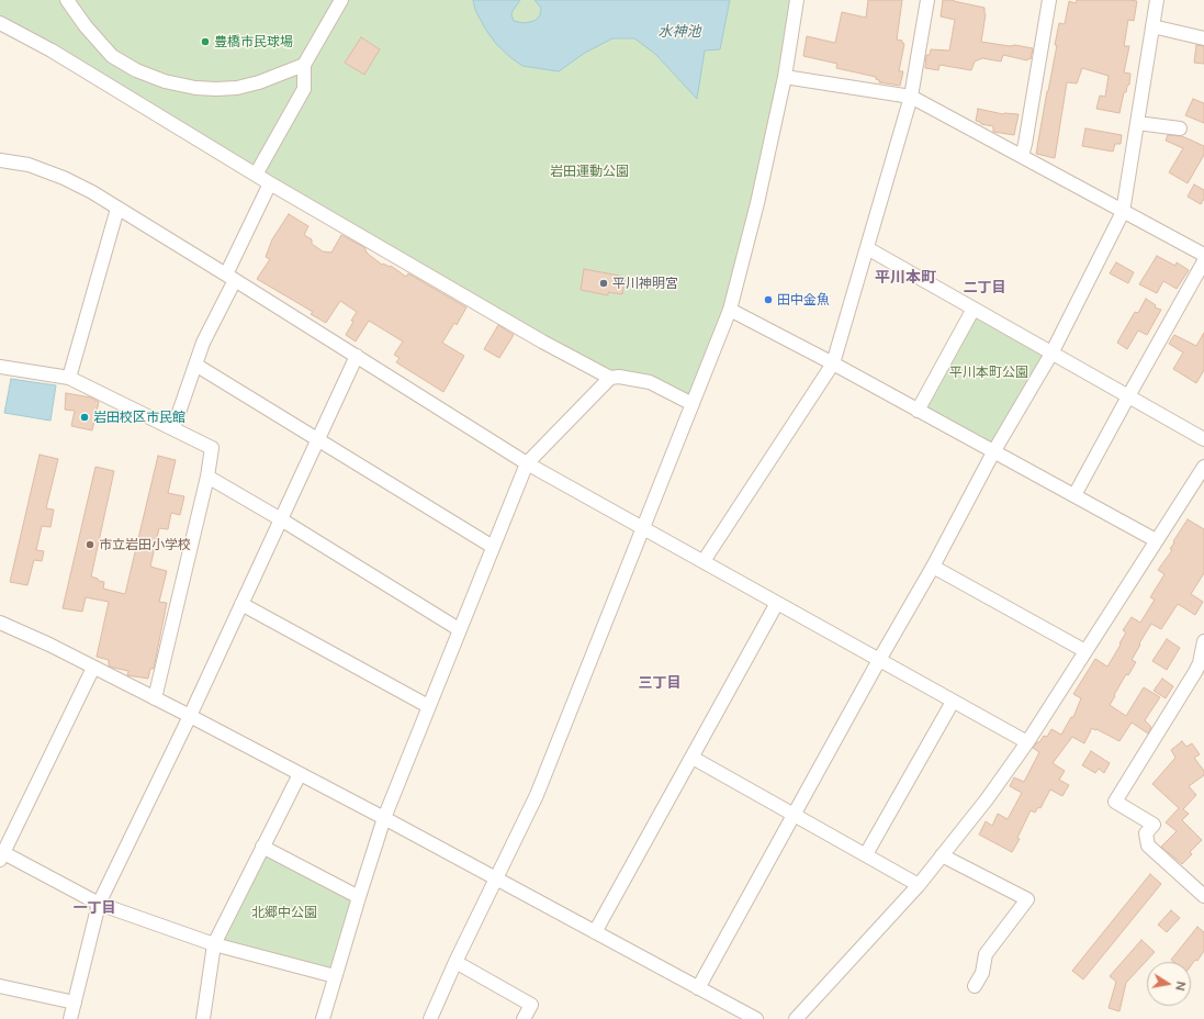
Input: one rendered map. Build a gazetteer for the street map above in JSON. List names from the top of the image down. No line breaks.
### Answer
{"districts":["平川本町","二丁目","三丁目","一丁目"],"water":["水神池"],"parks":["岩田運動公園","平川本町公園","北郷中公園"],"places":["豊橋市民球場","平川神明宮","田中金魚","岩田校区市民館","市立岩田小学校"],"north":"right"}
